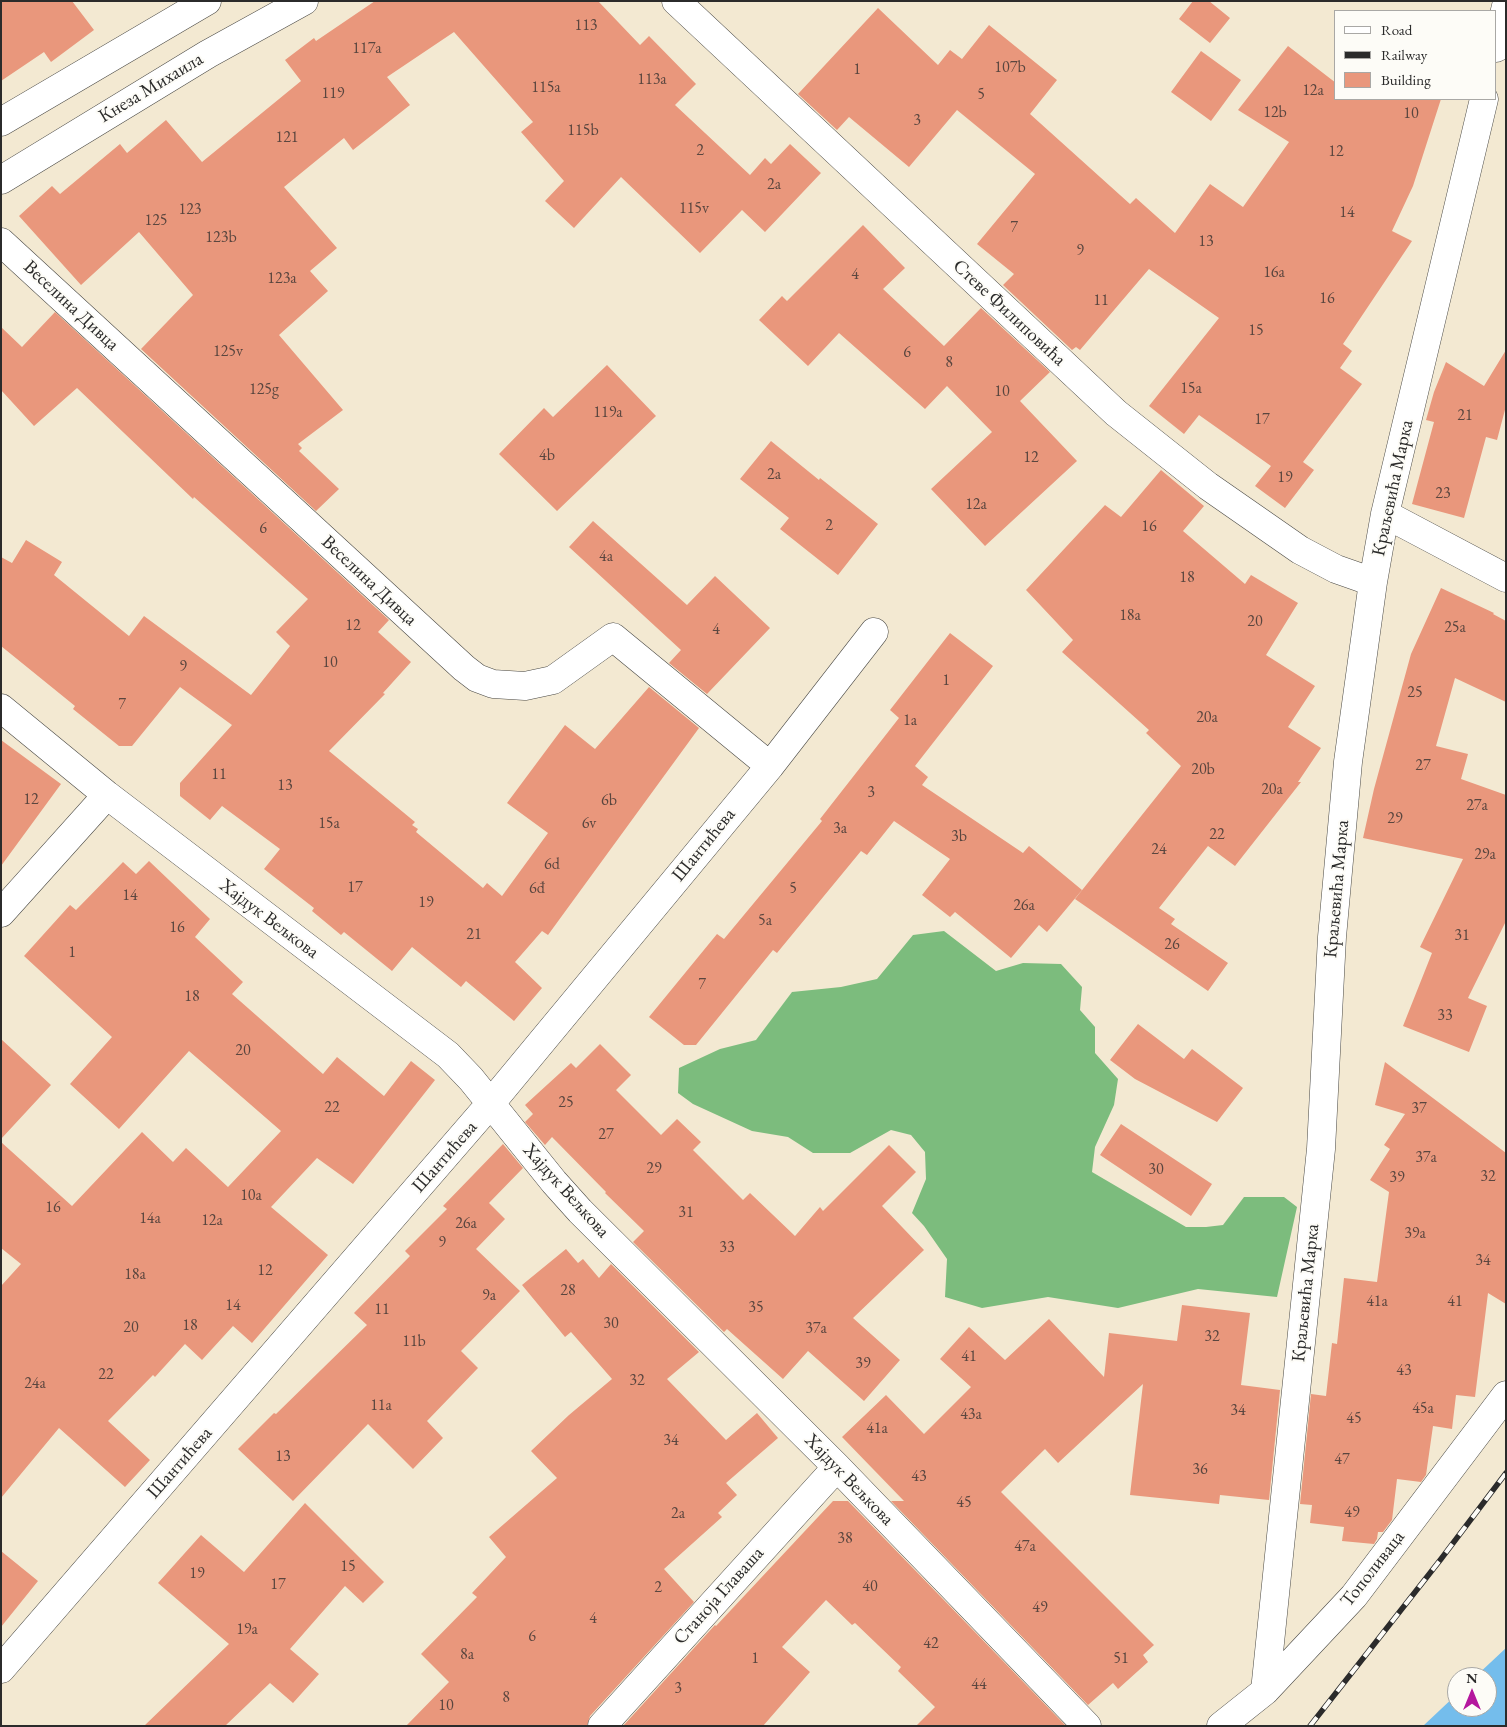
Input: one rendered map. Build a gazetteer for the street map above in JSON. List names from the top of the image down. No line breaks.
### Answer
{"streets":{"street":["Кнеза Михаила","Веселина Дивца","Стеве Филиповића","Краљевића Марка","Шантићева","Хајдук Вељкова","Тополиваца","Станоја Главаша"]},"crossings":[["Веселина Дивца","Шантићева"],["Стеве Филиповића","Краљевића Марка"],["Краљевића Марка","Тополиваца"],["Шантићева","Хајдук Вељкова"],["Хајдук Вељкова","Станоја Главаша"]],"house_numbers":["113","117a","107b","1","113a","115a","12a","119","5","12b","10","3","115b","121","2","12","2a","115v","123","14","125","7","123b","13","9","16a","4","123a","16","11","15","125v","6","8","15a","125g","10","119a","21","17","4b","12","2a","19","23","12a","2","16","6","4a","18","18a","20","12","25a","4","10","9","1","25","7","20a","1a","27","20b","11","13","20a","3","12","6b","27a","29","15a","6v","3a","22","3b","24","29a","6d","17","6đ","5","14","19","26a","5a","16","21","31","26","1","7","18","33","20","25","22","37","27","37a","29","30","32","39","10a","16","31","14a","12a","26a","39a","9","33","34","12","18a","28","9a","41a","41","14","35","11","30","18","20","37a","32","11b","41","39","43","22","32","24a","11a","45a","34","43a","45","41a","34","13","47","36","43","45","49","2a","38","47a","15","19","17","40","2","49","4","19a","6","42","8a","1","51","44","3","8","10"],"legend":["Road","Railway","Building"],"north":"top"}
